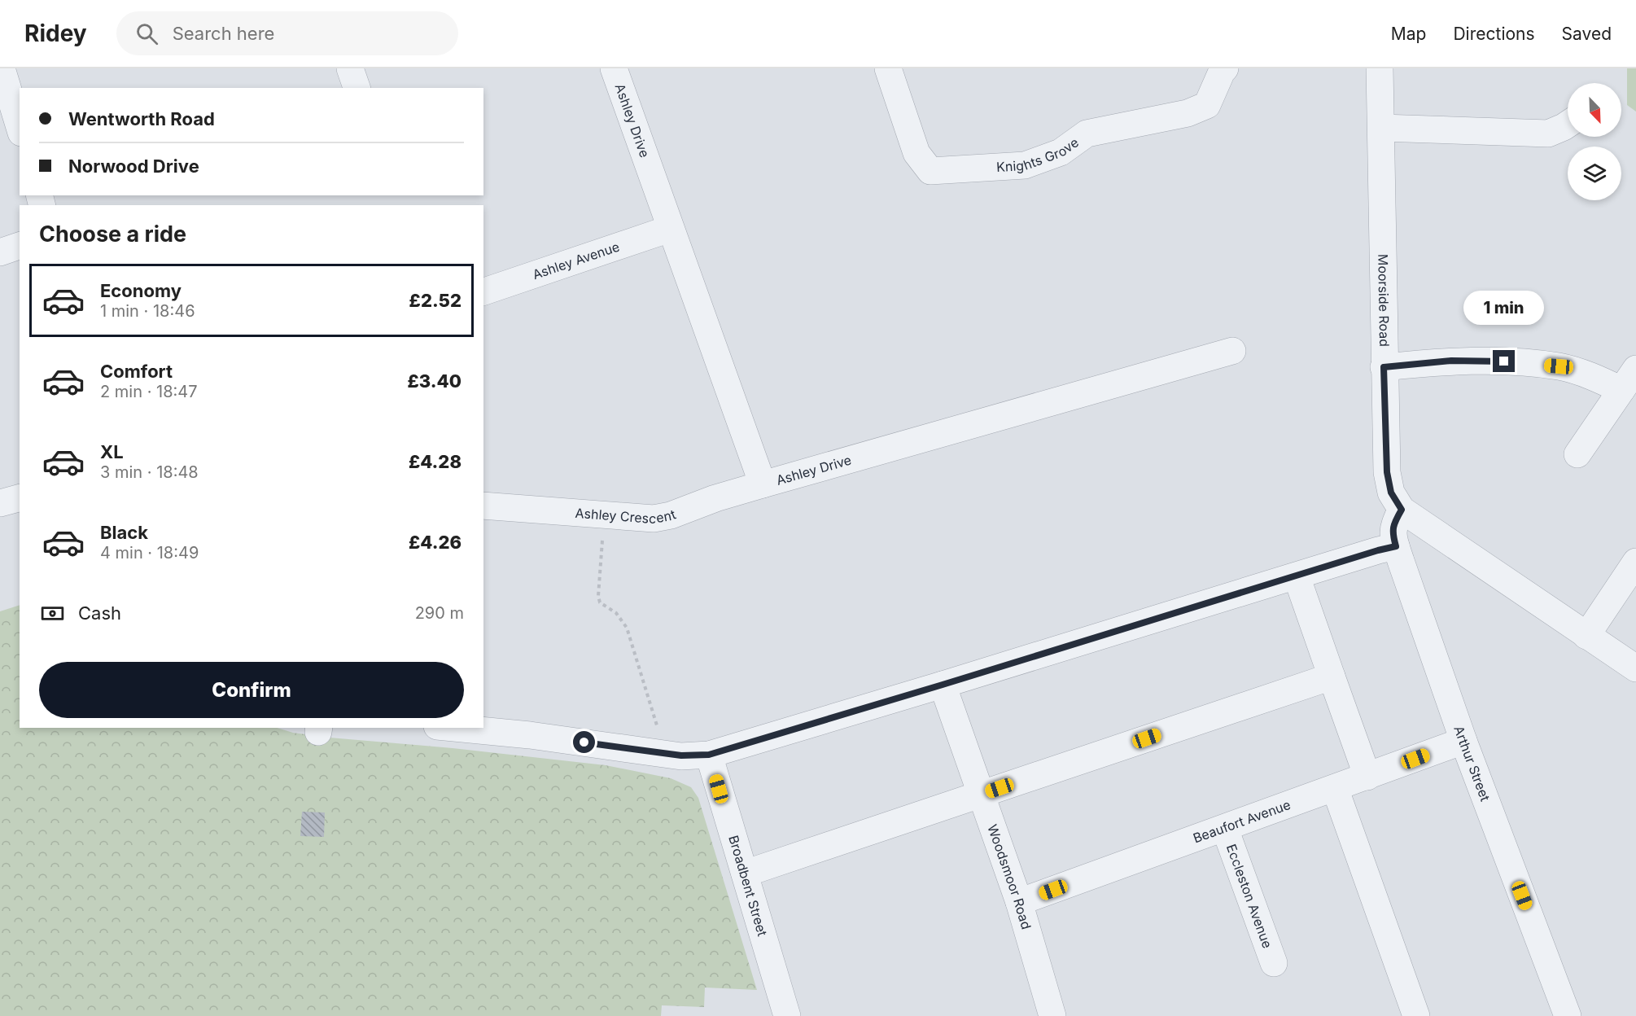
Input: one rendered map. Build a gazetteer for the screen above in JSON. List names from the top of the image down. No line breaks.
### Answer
{"streets":{"street":["Ashley Drive","Knights Grove","Ashley Avenue","Moorside Road","Ashley Crescent","Arthur Street","Beaufort Avenue","Woodsmoor Road","Broadbent Street","Eccleston Avenue"]},"crossings":[["Ashley Drive","Ashley Avenue"],["Ashley Drive","Ashley Crescent"],["Moorside Road","Arthur Street"],["Arthur Street","Beaufort Avenue"],["Beaufort Avenue","Woodsmoor Road"],["Beaufort Avenue","Eccleston Avenue"]],"north":"bottom right","page":{"header":"Ridey","search":"Search here","nav":["Map","Directions","Saved"],"banner":["Wentworth Road","Norwood Drive"],"heading":"Choose a ride","list":[{"name":"Economy","note":"1 min · 18:46","value":"£2.52"},{"name":"Comfort","note":"2 min · 18:47","value":"£3.40"},{"name":"XL","note":"3 min · 18:48","value":"£4.28"},{"name":"Black","note":"4 min · 18:49","value":"£4.26"}],"bubble":"1 min","pay":["Cash","290 m"],"buttons":"Confirm"}}
